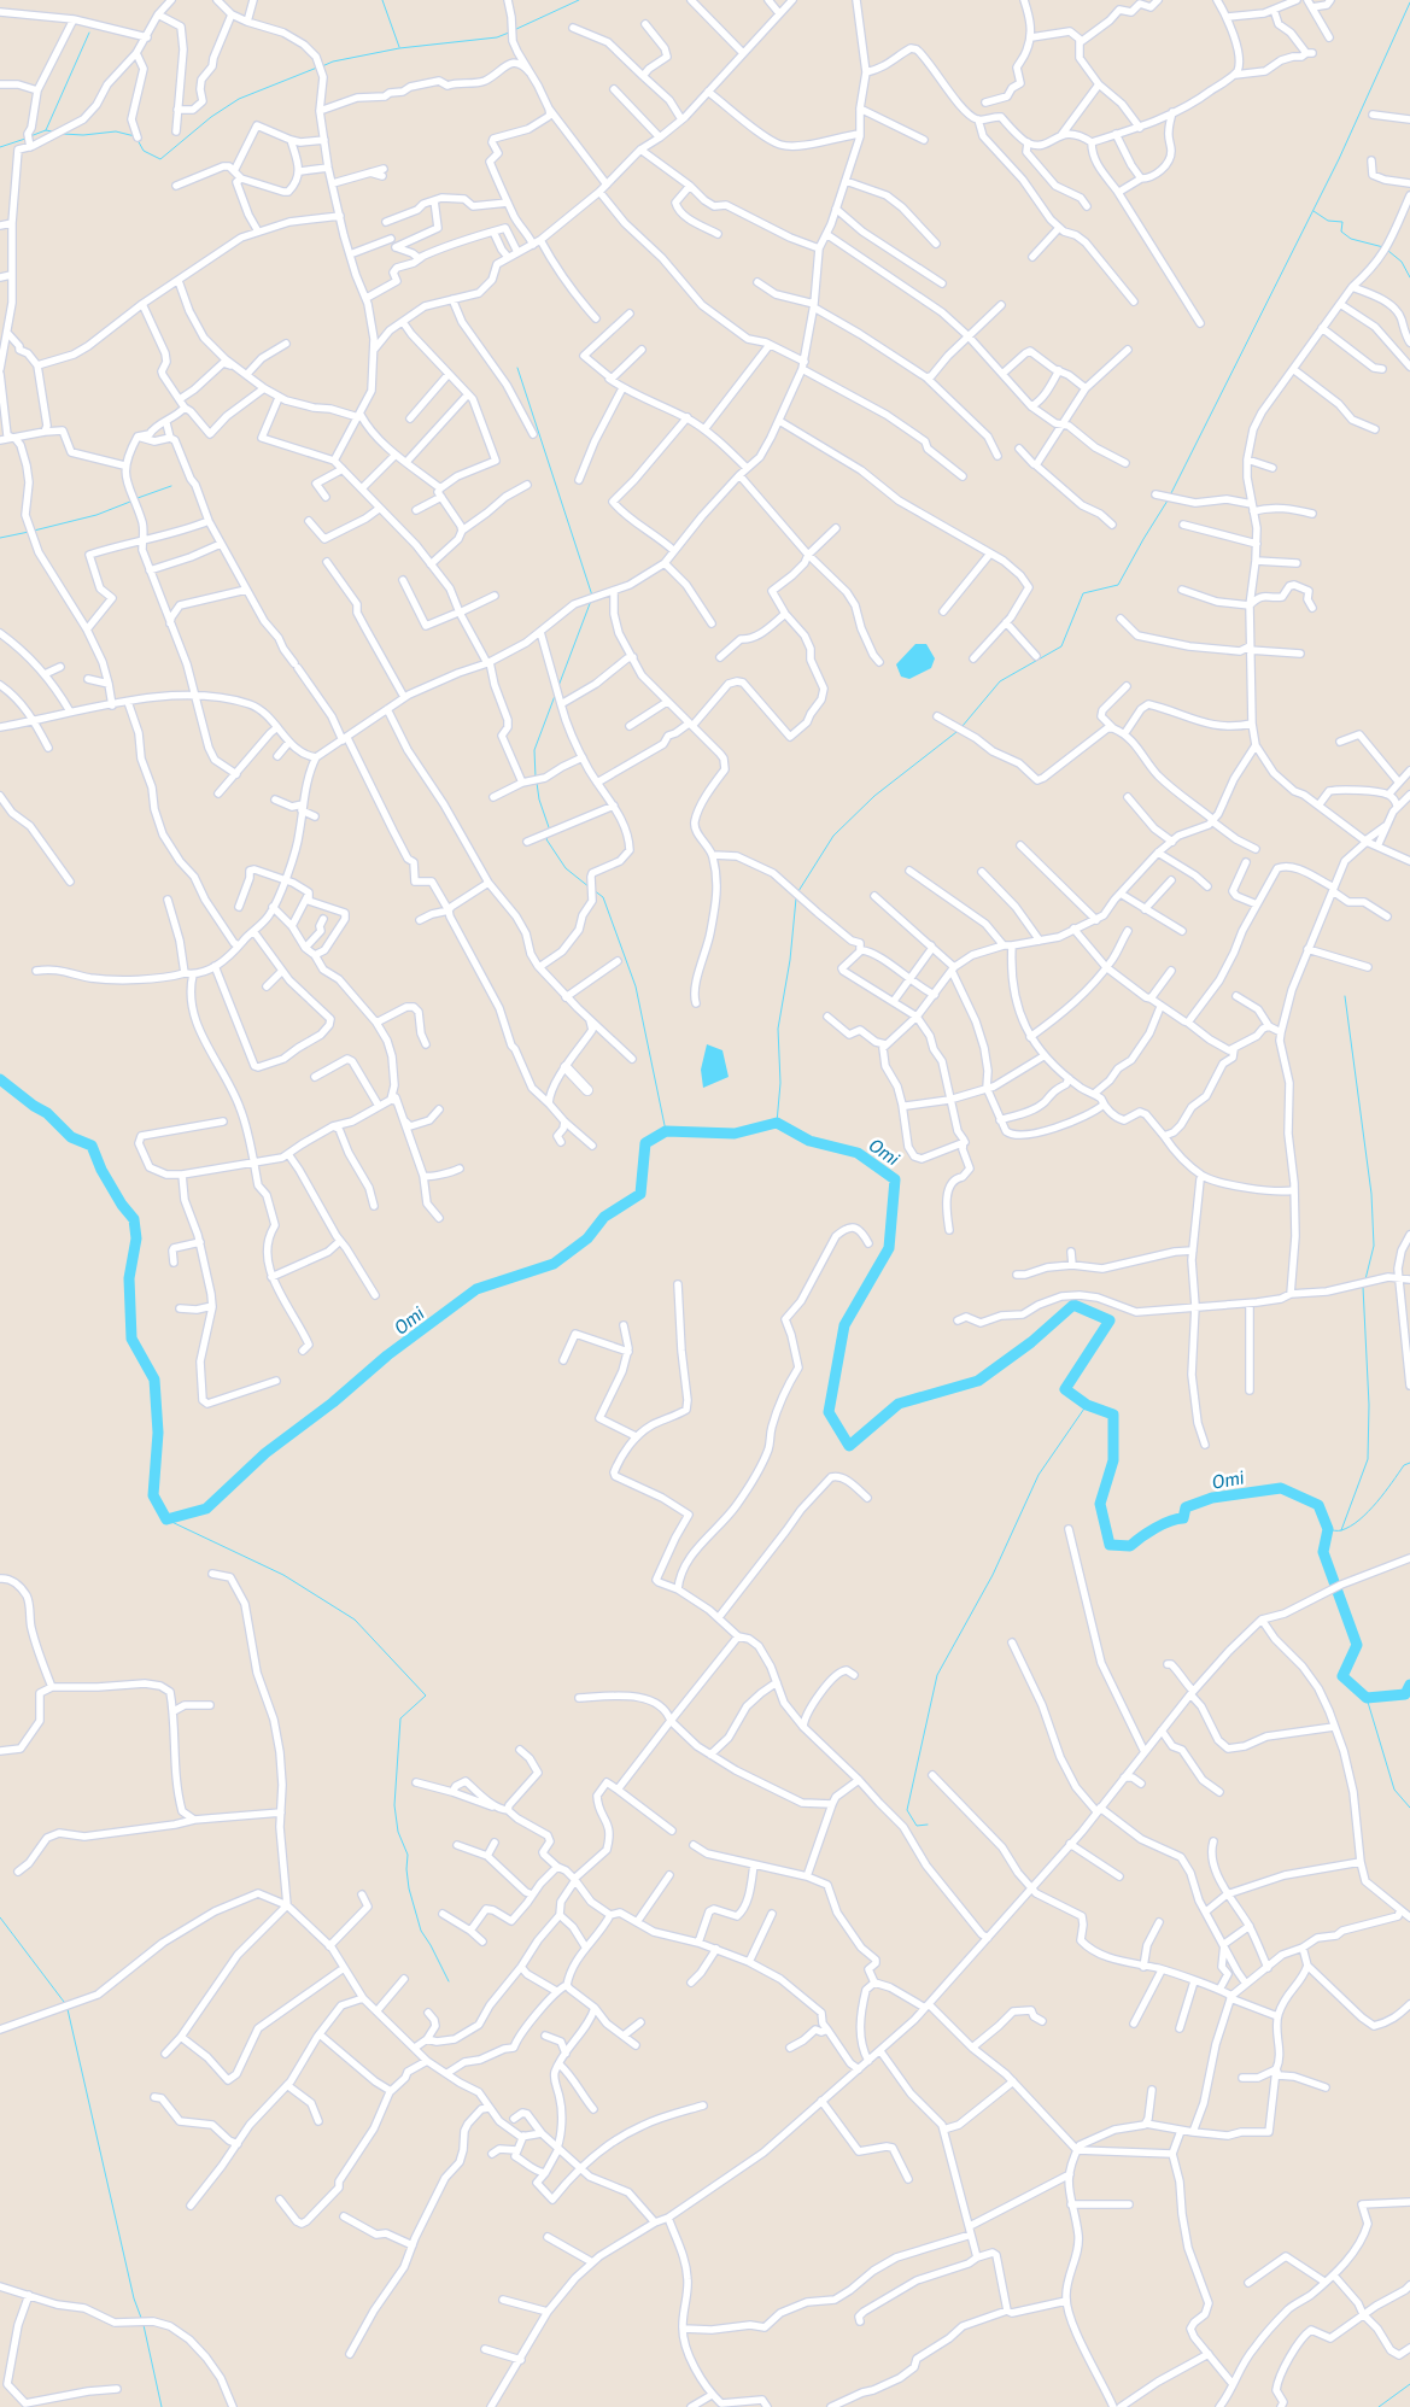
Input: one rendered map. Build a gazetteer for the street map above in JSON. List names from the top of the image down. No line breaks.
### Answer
{"water":["Omi"]}
